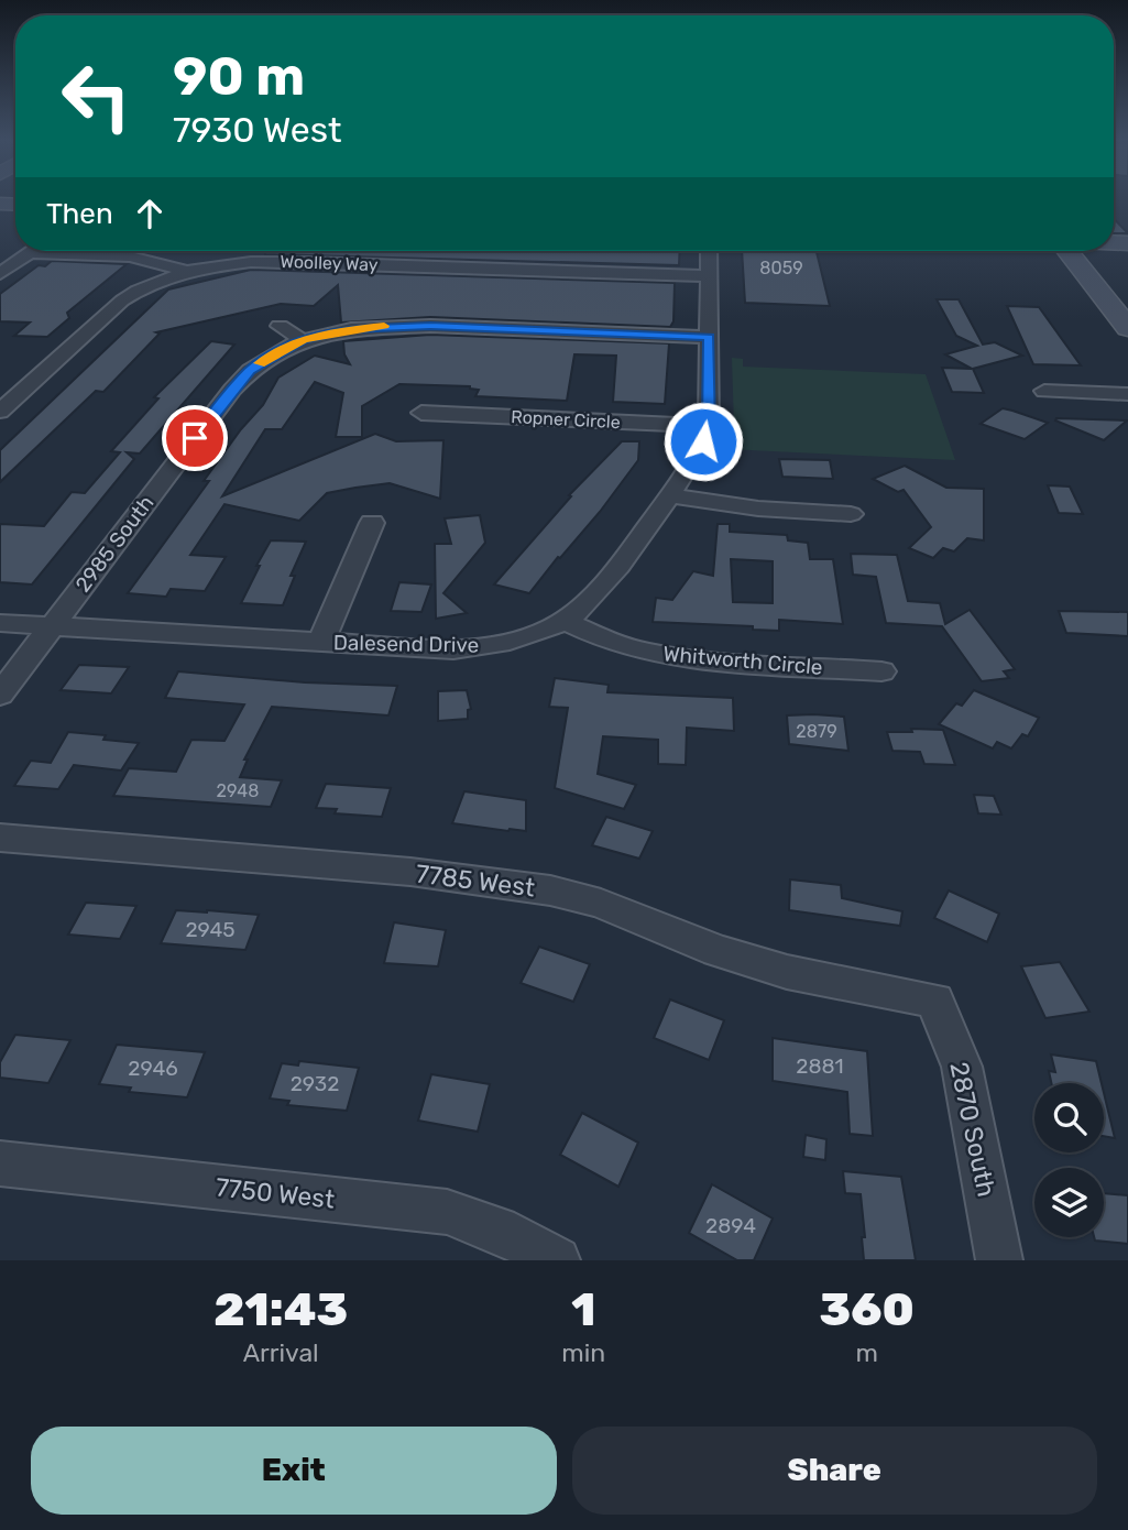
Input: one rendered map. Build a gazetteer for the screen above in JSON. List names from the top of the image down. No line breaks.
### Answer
{"streets":{"street":["Woolley Way","Ropner Circle","2985 South","Dalesend Drive","Whitworth Circle","7785 West","2870 South","7750 West"]},"crossings":[["Woolley Way","Dalesend Drive"],["Ropner Circle","Dalesend Drive"],["2985 South","Dalesend Drive"],["Dalesend Drive","Whitworth Circle"],["7785 West","2870 South"]],"house_numbers":["8059","2879","2948","2945","2881","2946","2932","2894"],"page":{"turn":["90 m","7930 West"],"then":"Then","eta":["21:43","Arrival","1","min","360","m"],"buttons":["Exit","Share"]}}
